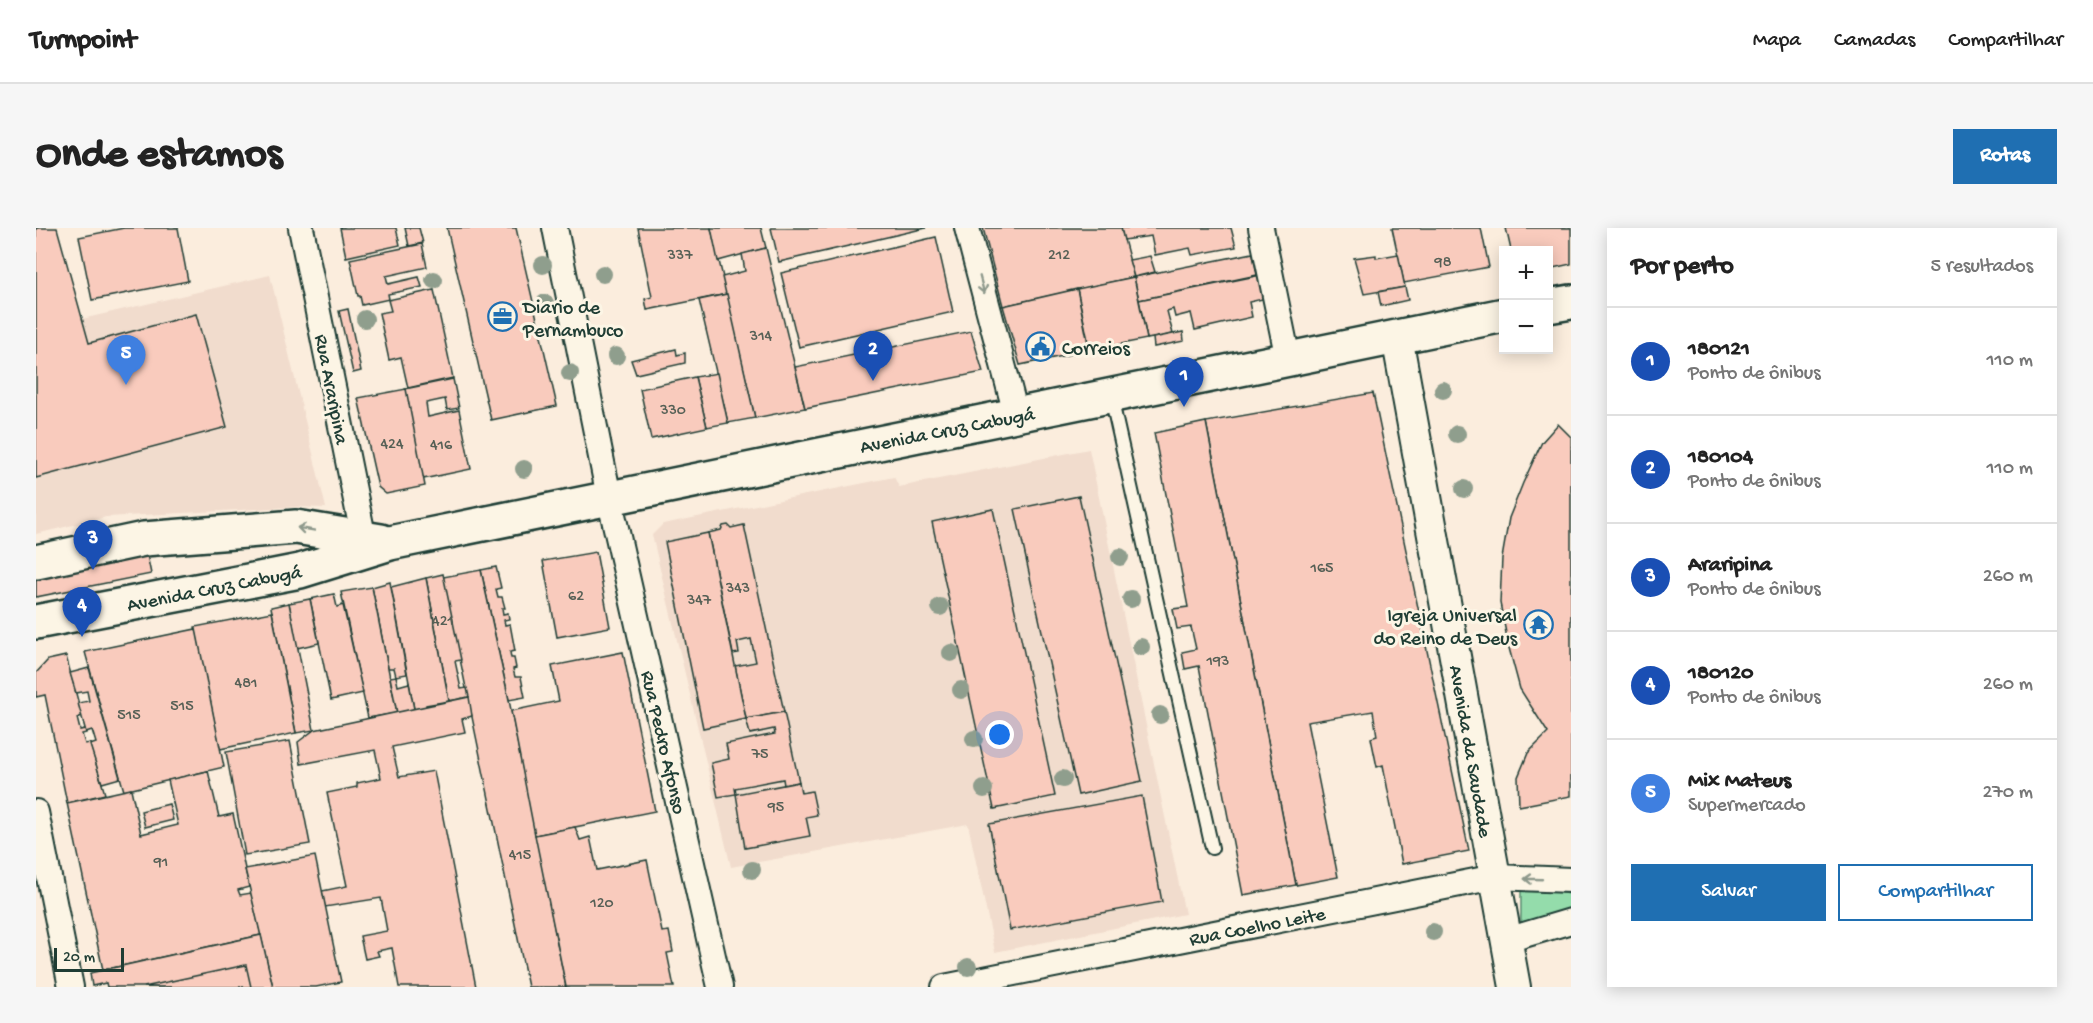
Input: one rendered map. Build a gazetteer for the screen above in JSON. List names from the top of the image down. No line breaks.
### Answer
{"streets":{"main road":["Avenida Cruz Cabugá"],"street":["Rua Araripina","Rua Pedro Afonso","Avenida da Saudade","Rua Coelho Leite"]},"crossings":[["Rua Araripina","Avenida Cruz Cabugá"],["Avenida Cruz Cabugá","Rua Pedro Afonso"],["Avenida Cruz Cabugá","Avenida da Saudade"],["Avenida da Saudade","Rua Coelho Leite"]],"places":{"office":["Diario de Pernambuco"],"public building":["Correios"],"temple":["Igreja Universal do Reino de Deus"]},"house_numbers":["337","212","98","314","330","424","416","165","343","62","347","421","193","481","515","515","75","95","415","91","120"],"scale_bar":"20 m","page":{"header":"Turnpoint","nav":["Mapa","Camadas","Compartilhar"],"buttons":["Rotas",["Salvar","Compartilhar"]],"title":"Onde estamos","heading":["Por perto","5 resultados"],"map_buttons":["+","−"],"list":[{"mark":"1","name":"180121","note":"Ponto de ônibus","value":"110 m"},{"mark":"2","name":"180104","note":"Ponto de ônibus","value":"110 m"},{"mark":"3","name":"Araripina","note":"Ponto de ônibus","value":"260 m"},{"mark":"4","name":"180120","note":"Ponto de ônibus","value":"260 m"},{"mark":"5","name":"Mix Mateus","note":"Supermercado","value":"270 m"}],"pins":["2","5","1","3","4"],"scale":"20 m"}}
